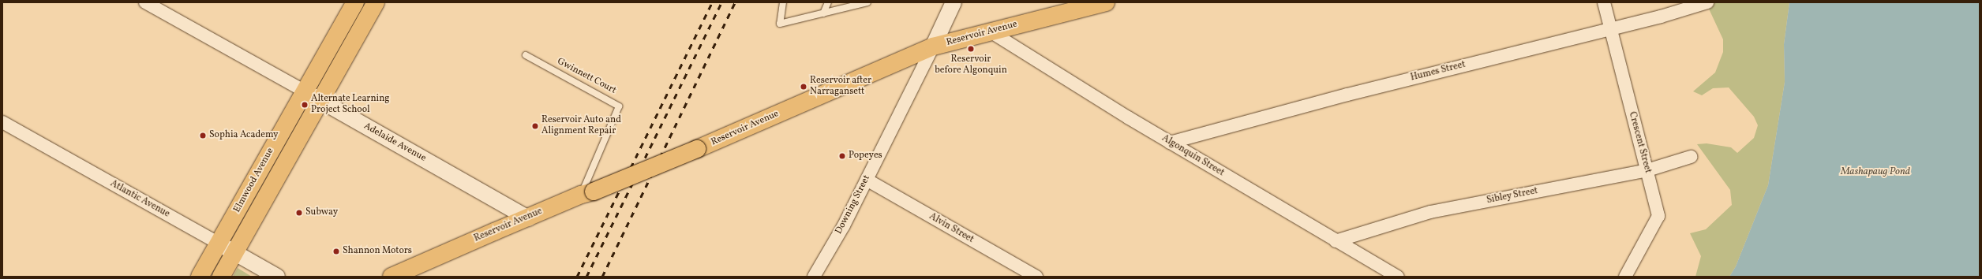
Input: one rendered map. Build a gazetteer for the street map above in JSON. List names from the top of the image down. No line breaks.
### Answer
{"streets":{"main road":["Reservoir Avenue","Elmwood Avenue"],"street":["Humes Street","Adelaide Avenue","Crescent Street","Algonquin Street","Sibley Street","Atlantic Avenue","Downing Street","Alvin Street"],"lane":["Gwinnett Court"]},"crossings":[["Reservoir Avenue","Gwinnett Court"],["Reservoir Avenue","Adelaide Avenue"],["Reservoir Avenue","Algonquin Street"],["Reservoir Avenue","Downing Street"],["Humes Street","Crescent Street"],["Humes Street","Algonquin Street"],["Adelaide Avenue","Elmwood Avenue"],["Crescent Street","Sibley Street"],["Algonquin Street","Sibley Street"],["Elmwood Avenue","Atlantic Avenue"],["Downing Street","Alvin Street"]],"water":["Mashapaug Pond"],"places":["Reservoir before Algonquin","Reservoir after Narragansett","Alternate Learning Project School","Reservoir Auto and Alignment Repair","Sophia Academy","Popeyes","Subway","Shannon Motors"]}
